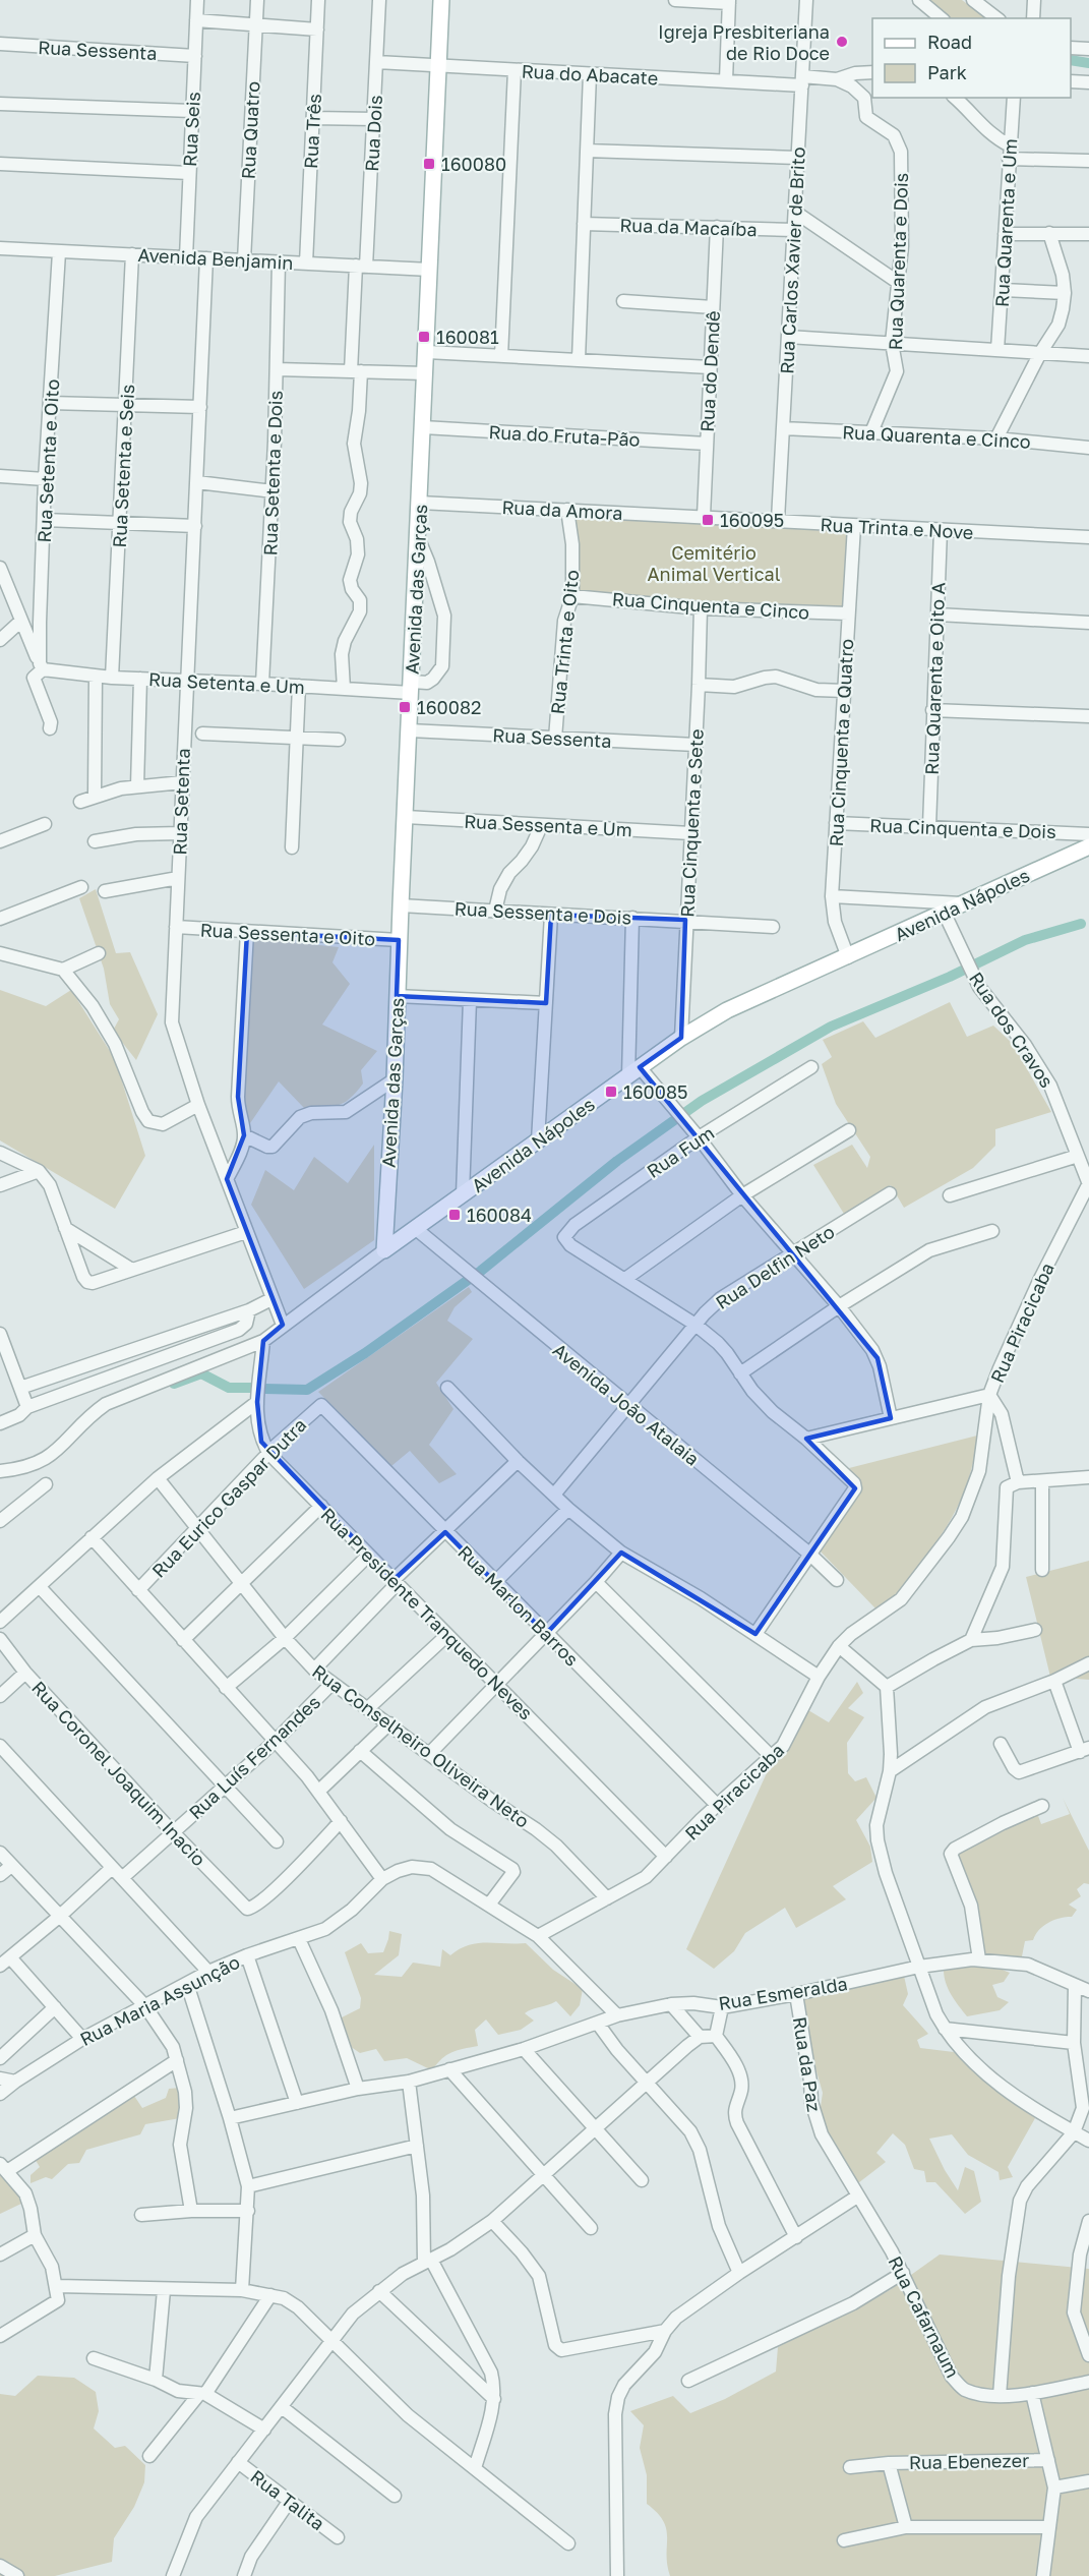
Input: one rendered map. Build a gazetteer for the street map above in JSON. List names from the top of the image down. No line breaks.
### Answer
{"streets":{"main road":["Avenida das Garças","Avenida Nápoles"],"street":["Rua Sessenta","Rua do Abacate","Rua Seis","Rua Quatro","Rua Três","Rua Dois","Rua Quarenta e Um","Rua da Macaíba","Avenida Benjamin","Rua Carlos Xavier de Brito","Rua Quarenta e Dois","Rua do Dendê","Rua do Fruta-Pão","Rua Quarenta e Cinco","Rua Setenta e Oito","Rua Setenta e Seis","Rua Setenta e Dois","Rua da Amora","Rua Trinta e Nove","Rua Cinquenta e Cinco","Rua Trinta e Oito","Rua Quarenta e Oito A","Rua Setenta e Um","Rua Cinquenta e Quatro","Rua Setenta","Rua Cinquenta e Sete","Rua Sessenta e Um","Rua Cinquenta e Dois","Rua Sessenta e Dois","Rua Sessenta e Oito","Rua dos Cravos","Rua Fum","Rua Delfin Neto","Rua Piracicaba","Avenida João Atalaia","Rua Eurico Gaspar Dutra","Rua Marlon Barros","Rua Presidente Tranquedo Neves","Rua Conselheiro Oliveira Neto","Rua Luís Fernandes","Rua Coronel Joaquim Inacio","Rua Esmeralda","Rua Maria Assunção","Rua da Paz","Rua Cafarnaum","Rua Ebenezer","Rua Talita"]},"crossings":[["Rua Sessenta","Rua Seis"],["Rua Sessenta","Avenida das Garças"],["Rua Sessenta","Rua Trinta e Oito"],["Rua Sessenta","Rua Cinquenta e Sete"],["Rua do Abacate","Rua Dois"],["Rua do Abacate","Rua Carlos Xavier de Brito"],["Rua do Abacate","Rua Quarenta e Dois"],["Rua do Abacate","Avenida das Garças"],["Rua Seis","Avenida Benjamin"],["Rua Quatro","Avenida Benjamin"],["Rua Três","Avenida Benjamin"],["Rua Dois","Avenida Benjamin"],["Rua Dois","Rua Setenta e Um"],["Rua da Macaíba","Rua Carlos Xavier de Brito"],["Rua da Macaíba","Rua do Dendê"],["Avenida Benjamin","Rua Setenta e Oito"],["Avenida Benjamin","Rua Setenta e Seis"],["Avenida Benjamin","Rua Setenta e Dois"],["Avenida Benjamin","Avenida das Garças"],["Avenida Benjamin","Rua Setenta"],["Rua Carlos Xavier de Brito","Rua Quarenta e Cinco"],["Rua Carlos Xavier de Brito","Rua Trinta e Nove"],["Rua Quarenta e Dois","Rua Quarenta e Cinco"],["Rua do Dendê","Rua do Fruta-Pão"],["Rua do Dendê","Rua da Amora"],["Rua do Dendê","Rua Trinta e Nove"],["Rua do Fruta-Pão","Avenida das Garças"],["Rua Setenta e Oito","Rua Setenta e Um"],["Rua Setenta e Seis","Rua Setenta e Um"],["Rua Setenta e Dois","Rua Setenta e Um"],["Rua da Amora","Rua Trinta e Nove"],["Rua da Amora","Avenida das Garças"],["Rua da Amora","Rua Trinta e Oito"],["Rua Trinta e Nove","Rua Quarenta e Oito A"],["Rua Trinta e Nove","Rua Cinquenta e Quatro"],["Avenida das Garças","Rua Setenta e Um"],["Avenida das Garças","Rua Sessenta e Um"],["Avenida das Garças","Avenida Nápoles"],["Avenida das Garças","Rua Sessenta e Dois"],["Avenida das Garças","Rua Sessenta e Oito"],["Rua Cinquenta e Cinco","Rua Trinta e Oito"],["Rua Cinquenta e Cinco","Rua Cinquenta e Quatro"],["Rua Cinquenta e Cinco","Rua Cinquenta e Sete"],["Rua Quarenta e Oito A","Rua Cinquenta e Dois"],["Rua Setenta e Um","Rua Setenta"],["Rua Cinquenta e Quatro","Rua Cinquenta e Dois"],["Rua Cinquenta e Quatro","Avenida Nápoles"],["Rua Setenta","Avenida Nápoles"],["Rua Setenta","Rua Sessenta e Oito"],["Rua Cinquenta e Sete","Rua Sessenta e Um"],["Rua Cinquenta e Sete","Avenida Nápoles"],["Rua Cinquenta e Sete","Rua Sessenta e Dois"],["Avenida Nápoles","Rua dos Cravos"],["Avenida Nápoles","Avenida João Atalaia"],["Avenida Nápoles","Rua Presidente Tranquedo Neves"],["Rua dos Cravos","Rua Piracicaba"],["Rua Delfin Neto","Avenida João Atalaia"],["Rua Piracicaba","Rua Marlon Barros"],["Rua Piracicaba","Rua Presidente Tranquedo Neves"],["Rua Piracicaba","Rua Conselheiro Oliveira Neto"],["Rua Piracicaba","Rua Maria Assunção"],["Rua Eurico Gaspar Dutra","Rua Marlon Barros"],["Rua Eurico Gaspar Dutra","Rua Presidente Tranquedo Neves"],["Rua Eurico Gaspar Dutra","Rua Conselheiro Oliveira Neto"],["Rua Conselheiro Oliveira Neto","Rua Luís Fernandes"],["Rua Luís Fernandes","Rua Coronel Joaquim Inacio"],["Rua Esmeralda","Rua Maria Assunção"],["Rua Esmeralda","Rua da Paz"],["Rua da Paz","Rua Cafarnaum"]],"parks":["Cemitério Animal Vertical"],"places":{"other":["Igreja Presbiteriana de Rio Doce"],"transit":["160080","160081","160095","160082","160085","160084"]},"legend":["Road","Park"]}
